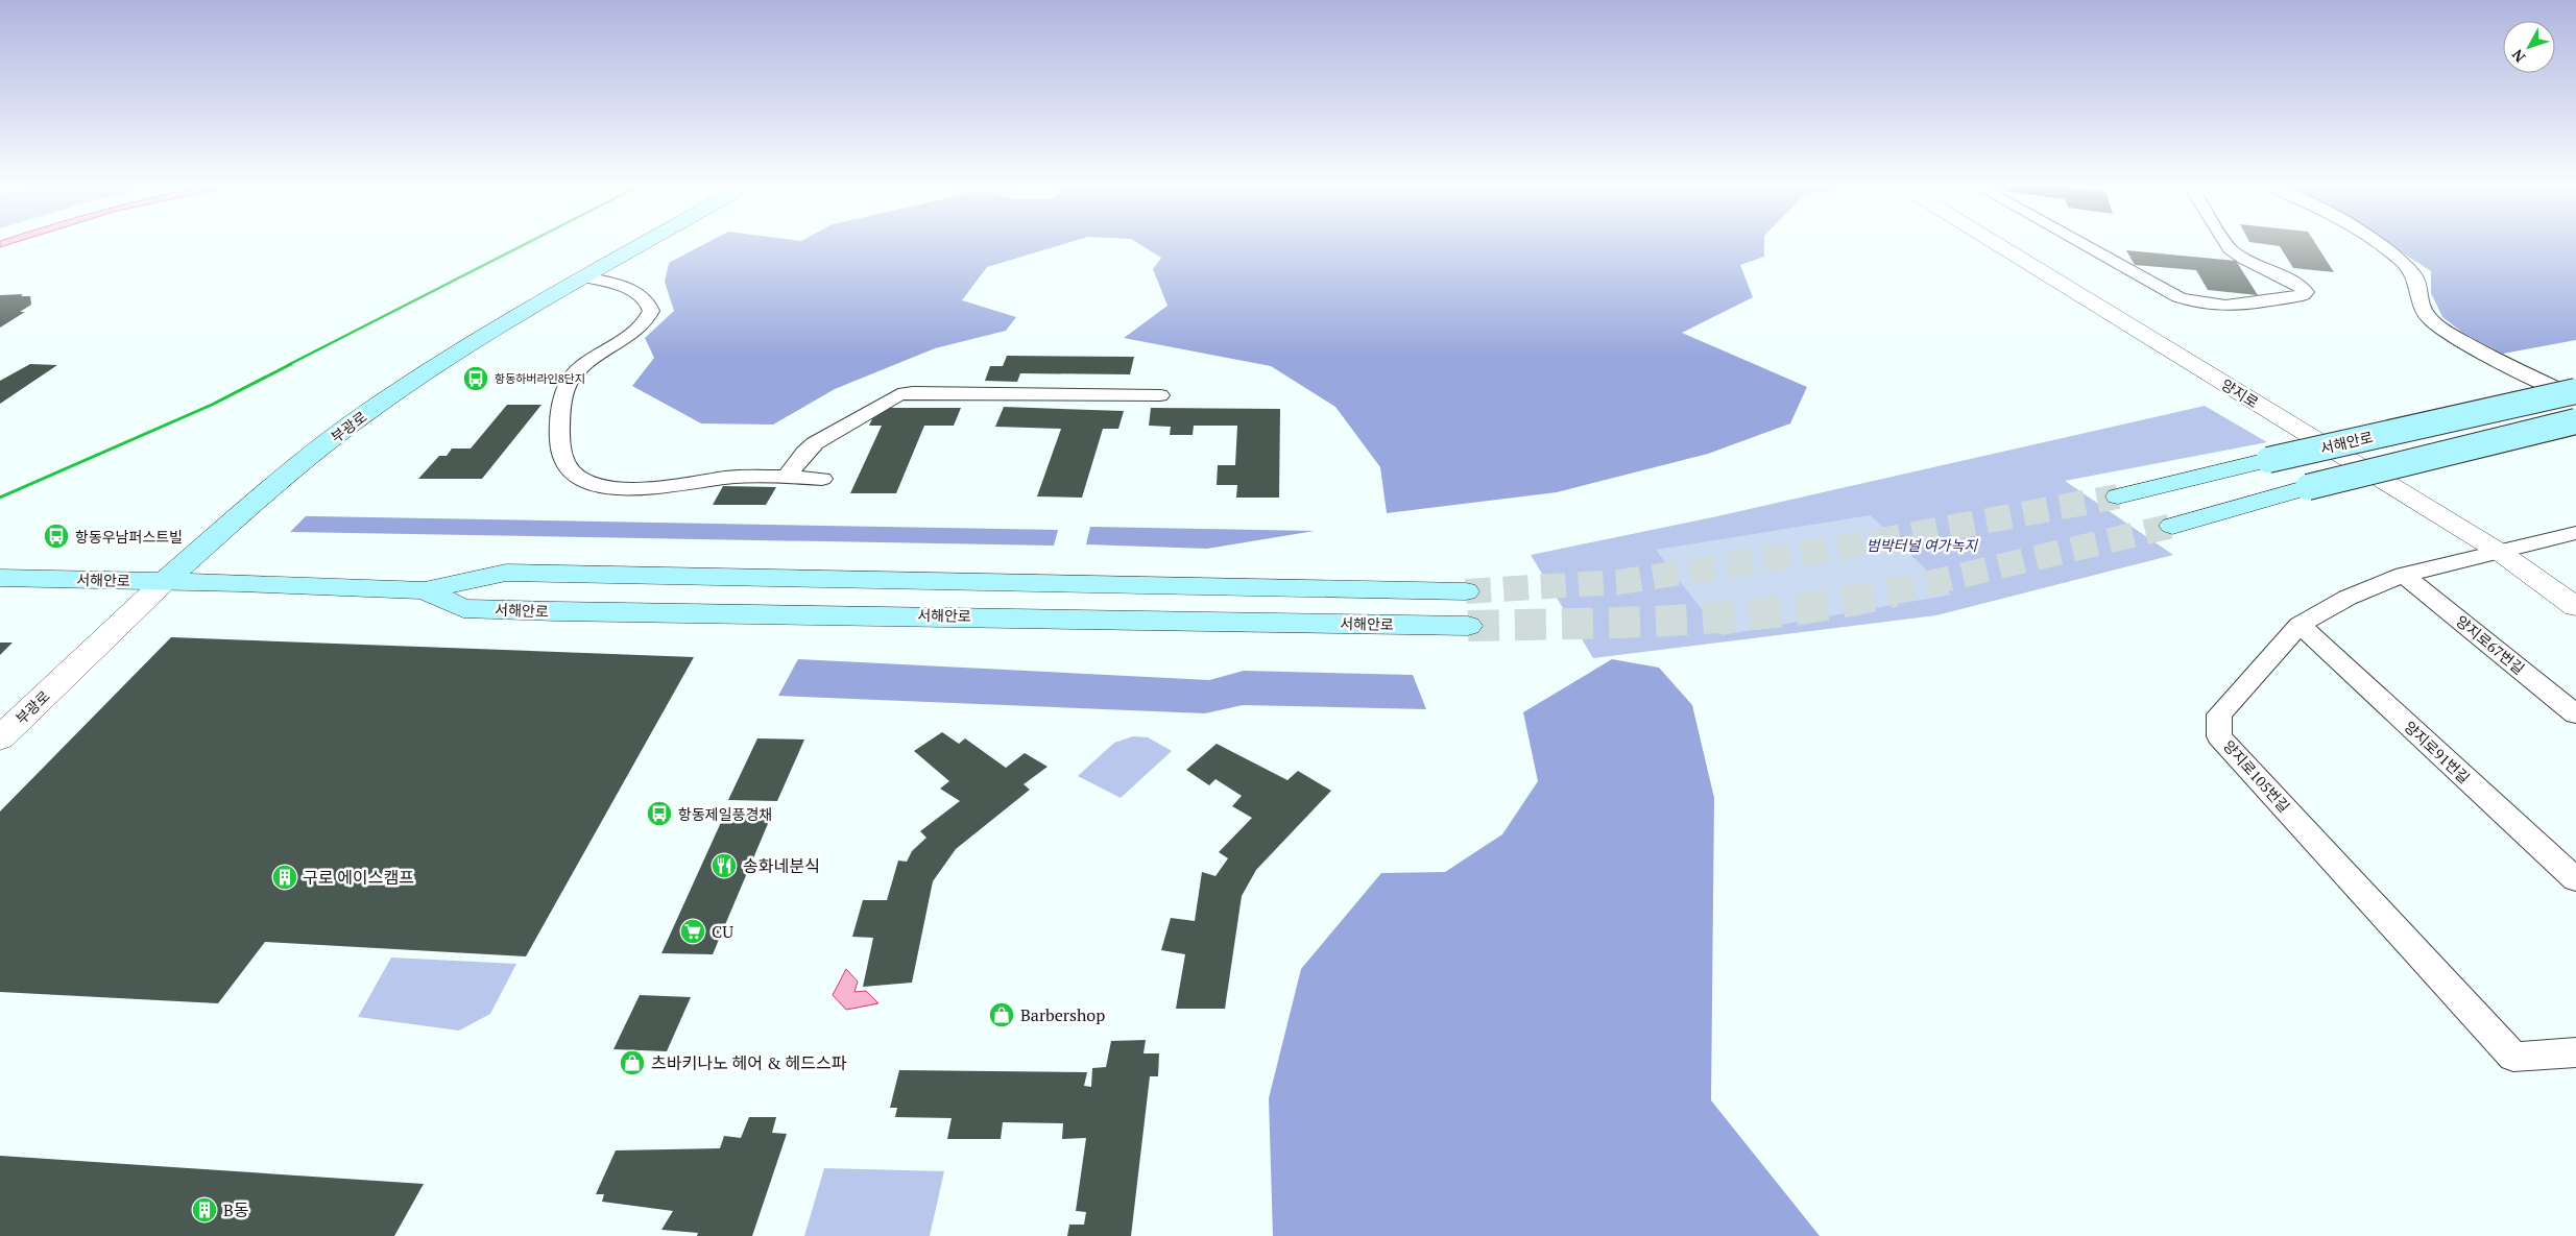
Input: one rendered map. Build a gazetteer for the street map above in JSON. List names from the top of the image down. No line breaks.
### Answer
{"streets":{"main road":["부광로","서해안로"],"street":["양지로","양지로67번길","양지로91번길","양지로105번길"]},"crossings":[["양지로","양지로105번길"],["부광로","서해안로"],["양지로67번길","양지로105번길"],["양지로91번길","양지로105번길"]],"parks":["범박터널 여가녹지"],"places":{"bus stop":["항동하버라인8단지","항동우남퍼스트빌","항동제일풍경채"],"restaurant":["송화네분식"],"building":["구로 에이스캠프","B동"],"supermarket":["CU"],"shop":["Barbershop","츠바키나노 헤어 & 헤드스파"]},"north":"bottom left"}
